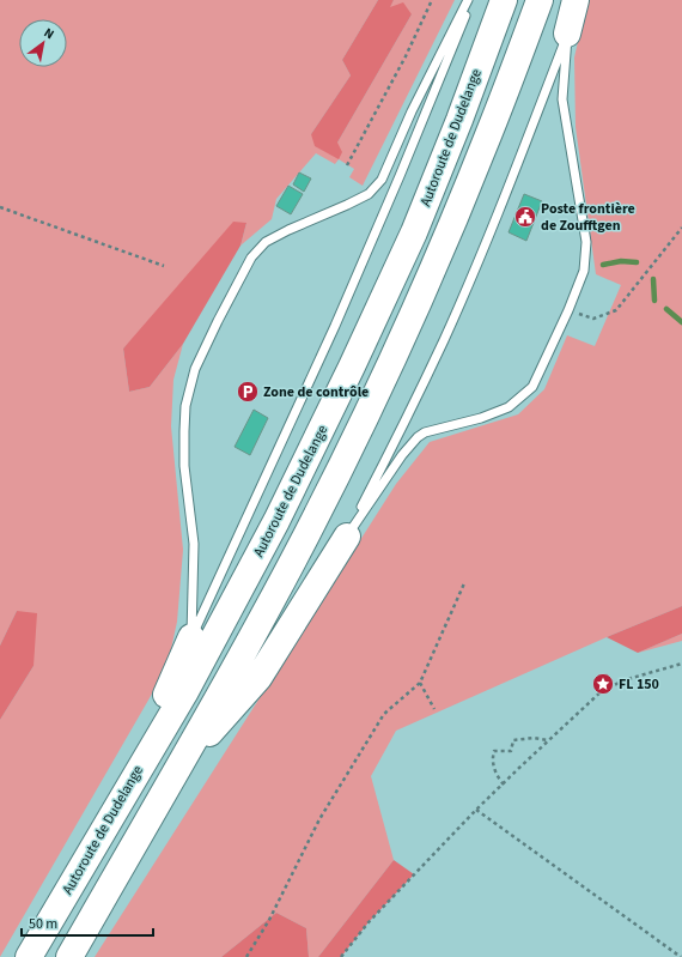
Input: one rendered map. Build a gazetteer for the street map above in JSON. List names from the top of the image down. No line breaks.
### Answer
{"streets":{"highway":["Autoroute de Dudelange"]},"places":{"public building":["Poste frontière de Zoufftgen"],"parking":["Zone de contrôle"],"place":["FL 150"]},"scale_bar":"50 m","north":"top right"}
